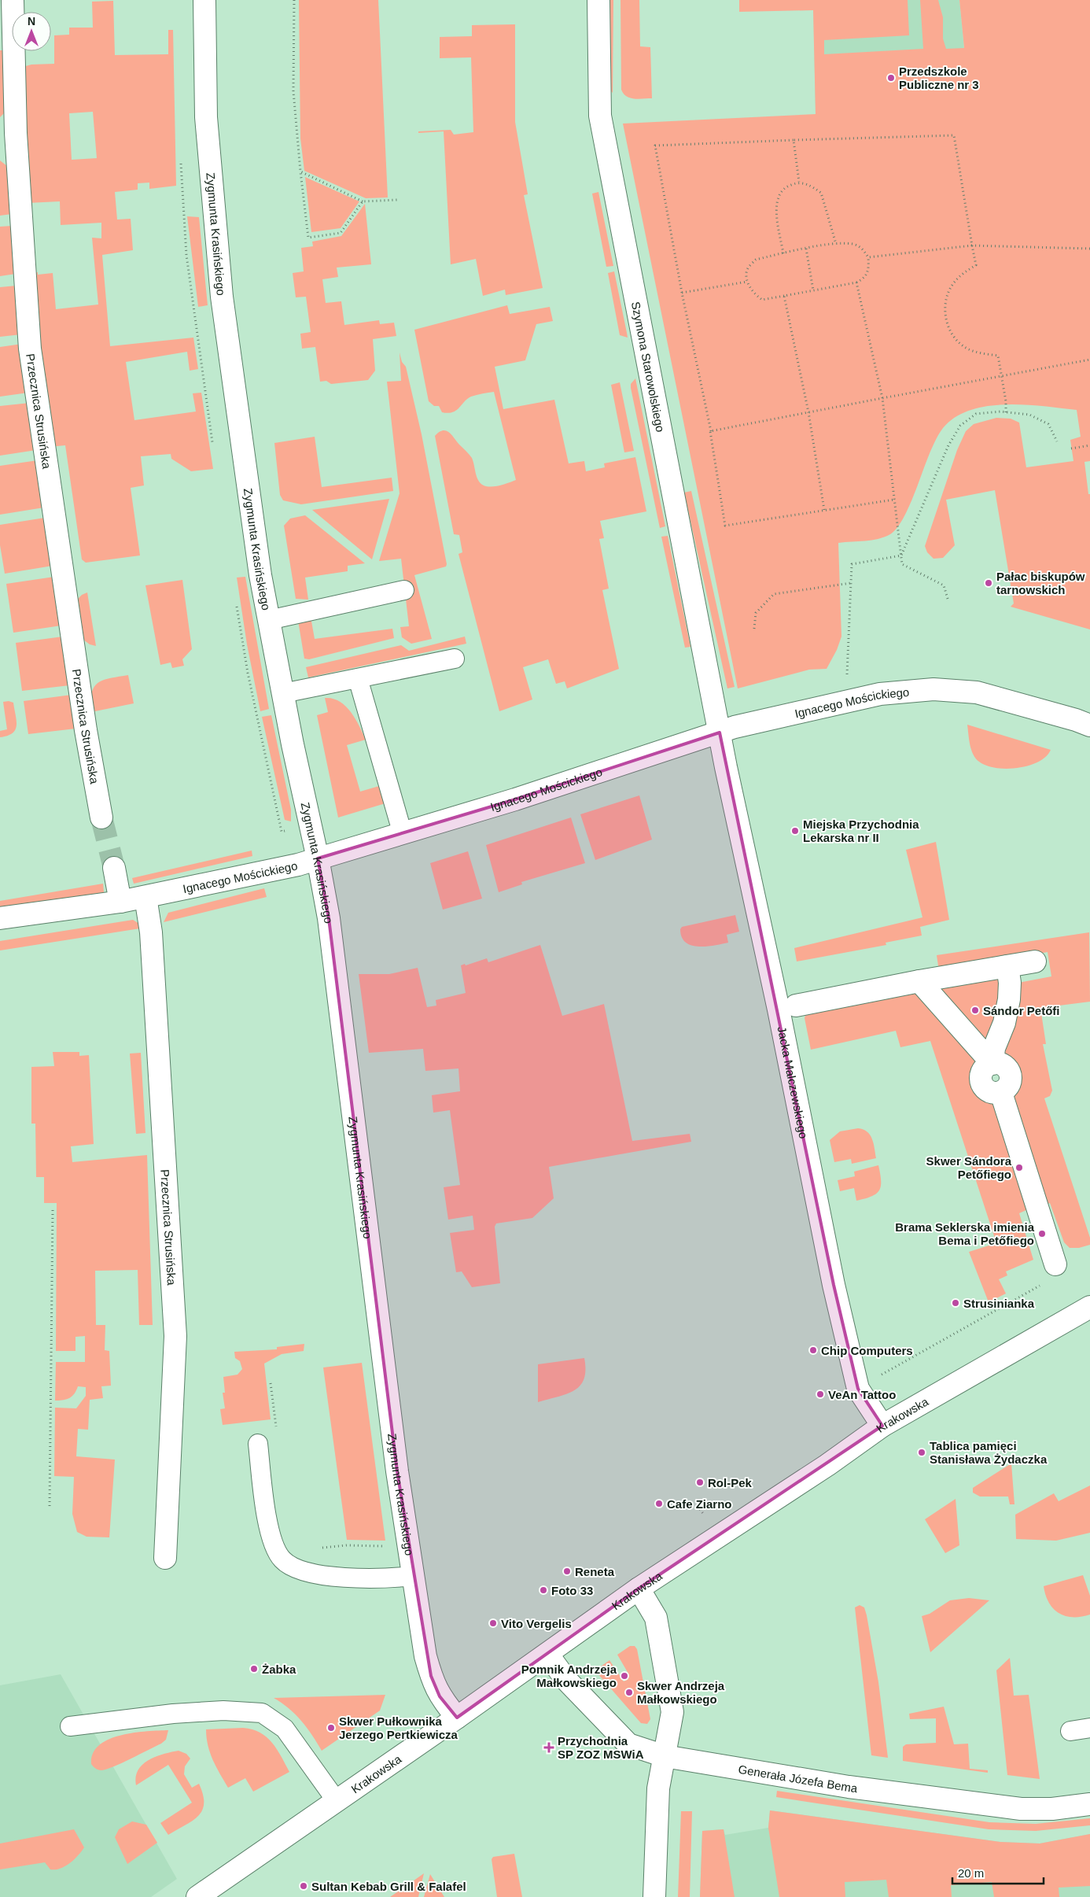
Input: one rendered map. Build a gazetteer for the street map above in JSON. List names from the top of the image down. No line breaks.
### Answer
{"streets":{"street":["Zygmunta Krasińskiego","Szymona Starowolskiego","Przecznica Strusińska","Ignacego Mościckiego","Jacka Malczewskiego","Krakowska","Generała Józefa Bema"]},"crossings":[["Zygmunta Krasińskiego","Ignacego Mościckiego"],["Zygmunta Krasińskiego","Krakowska"],["Szymona Starowolskiego","Ignacego Mościckiego"],["Szymona Starowolskiego","Jacka Malczewskiego"],["Przecznica Strusińska","Ignacego Mościckiego"],["Ignacego Mościckiego","Jacka Malczewskiego"],["Jacka Malczewskiego","Krakowska"],["Krakowska","Generała Józefa Bema"]],"places":{"other":["Przedszkole Publiczne nr 3","Pałac biskupów tarnowskich","Miejska Przychodnia Lekarska nr II","Sándor Petőfi","Skwer Sándora Petőfiego","Brama Seklerska imienia Bema i Petőfiego","Strusinianka","Chip Computers","VeAn Tattoo","Tablica pamięci Stanisława Żydaczka","Rol-Pek","Cafe Ziarno","Reneta","Foto 33","Vito Vergelis","Żabka","Pomnik Andrzeja Małkowskiego","Skwer Andrzeja Małkowskiego","Skwer Pułkownika Jerzego Pertkiewicza","Sultan Kebab Grill & Falafel"],"health":["Przychodnia SP ZOZ MSWiA"]},"scale_bar":"20 m","north":"top"}
